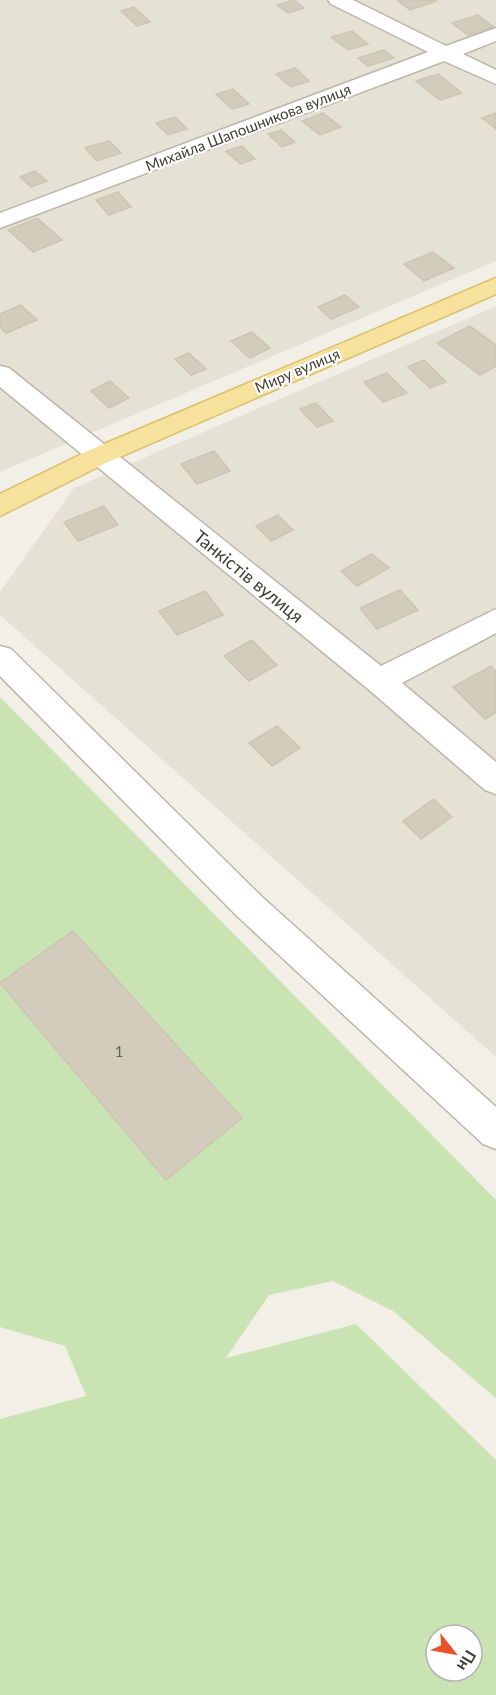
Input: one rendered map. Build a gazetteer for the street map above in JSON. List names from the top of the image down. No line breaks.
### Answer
{"streets":{"main road":["Миру вулиця"],"street":["Михайла Шапошникова вулиця","Танкістів вулиця"]},"crossings":[["Миру вулиця","Танкістів вулиця"]],"house_numbers":["1"],"north":"bottom right"}
